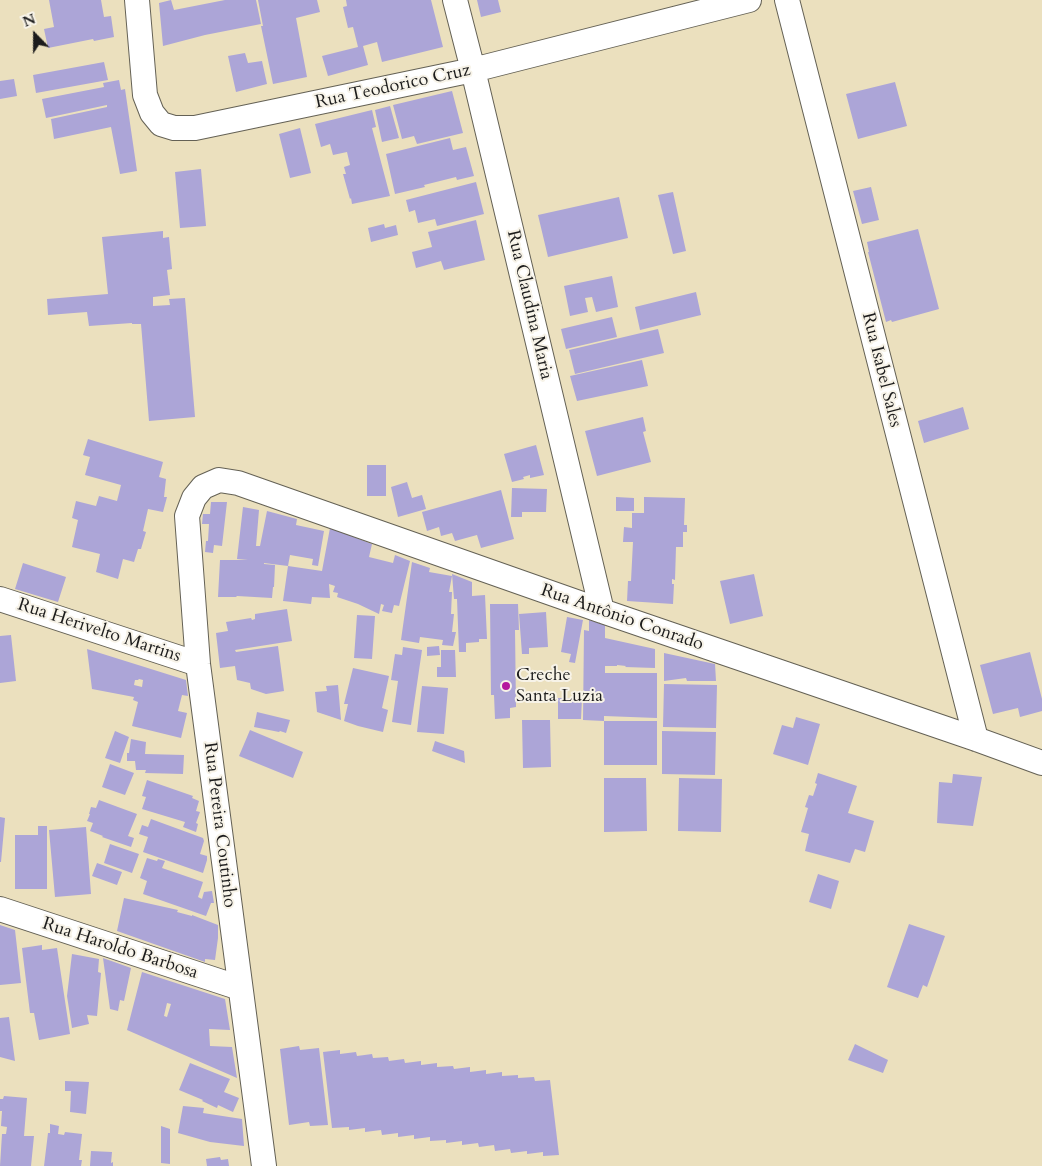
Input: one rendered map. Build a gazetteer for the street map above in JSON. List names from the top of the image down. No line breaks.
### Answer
{"streets":{"street":["Rua Teodorico Cruz","Rua Claudina Maria","Rua Isabel Sales","Rua Antônio Conrado","Rua Herivelto Martins","Rua Pereira Coutinho","Rua Haroldo Barbosa"]},"crossings":[["Rua Teodorico Cruz","Rua Claudina Maria"],["Rua Claudina Maria","Rua Antônio Conrado"],["Rua Isabel Sales","Rua Antônio Conrado"],["Rua Antônio Conrado","Rua Pereira Coutinho"],["Rua Herivelto Martins","Rua Pereira Coutinho"],["Rua Pereira Coutinho","Rua Haroldo Barbosa"]],"places":["Creche Santa Luzia"],"north":"top"}
